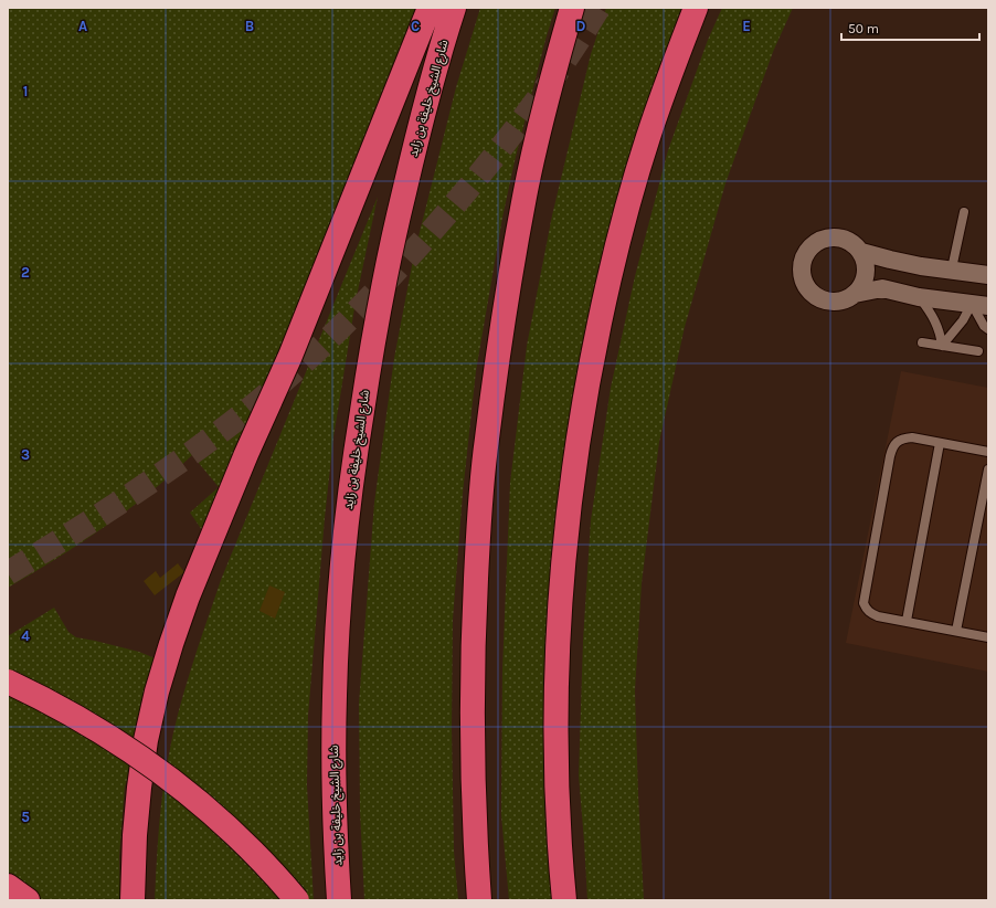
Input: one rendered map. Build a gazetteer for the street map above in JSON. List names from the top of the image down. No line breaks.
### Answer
{"streets":{"highway":["شارع الشيخ خليفة بن زايد"]},"scale_bar":"50 m","grid":{"columns":["A","B","C","D","E"],"rows":["1","2","3","4","5"]}}
